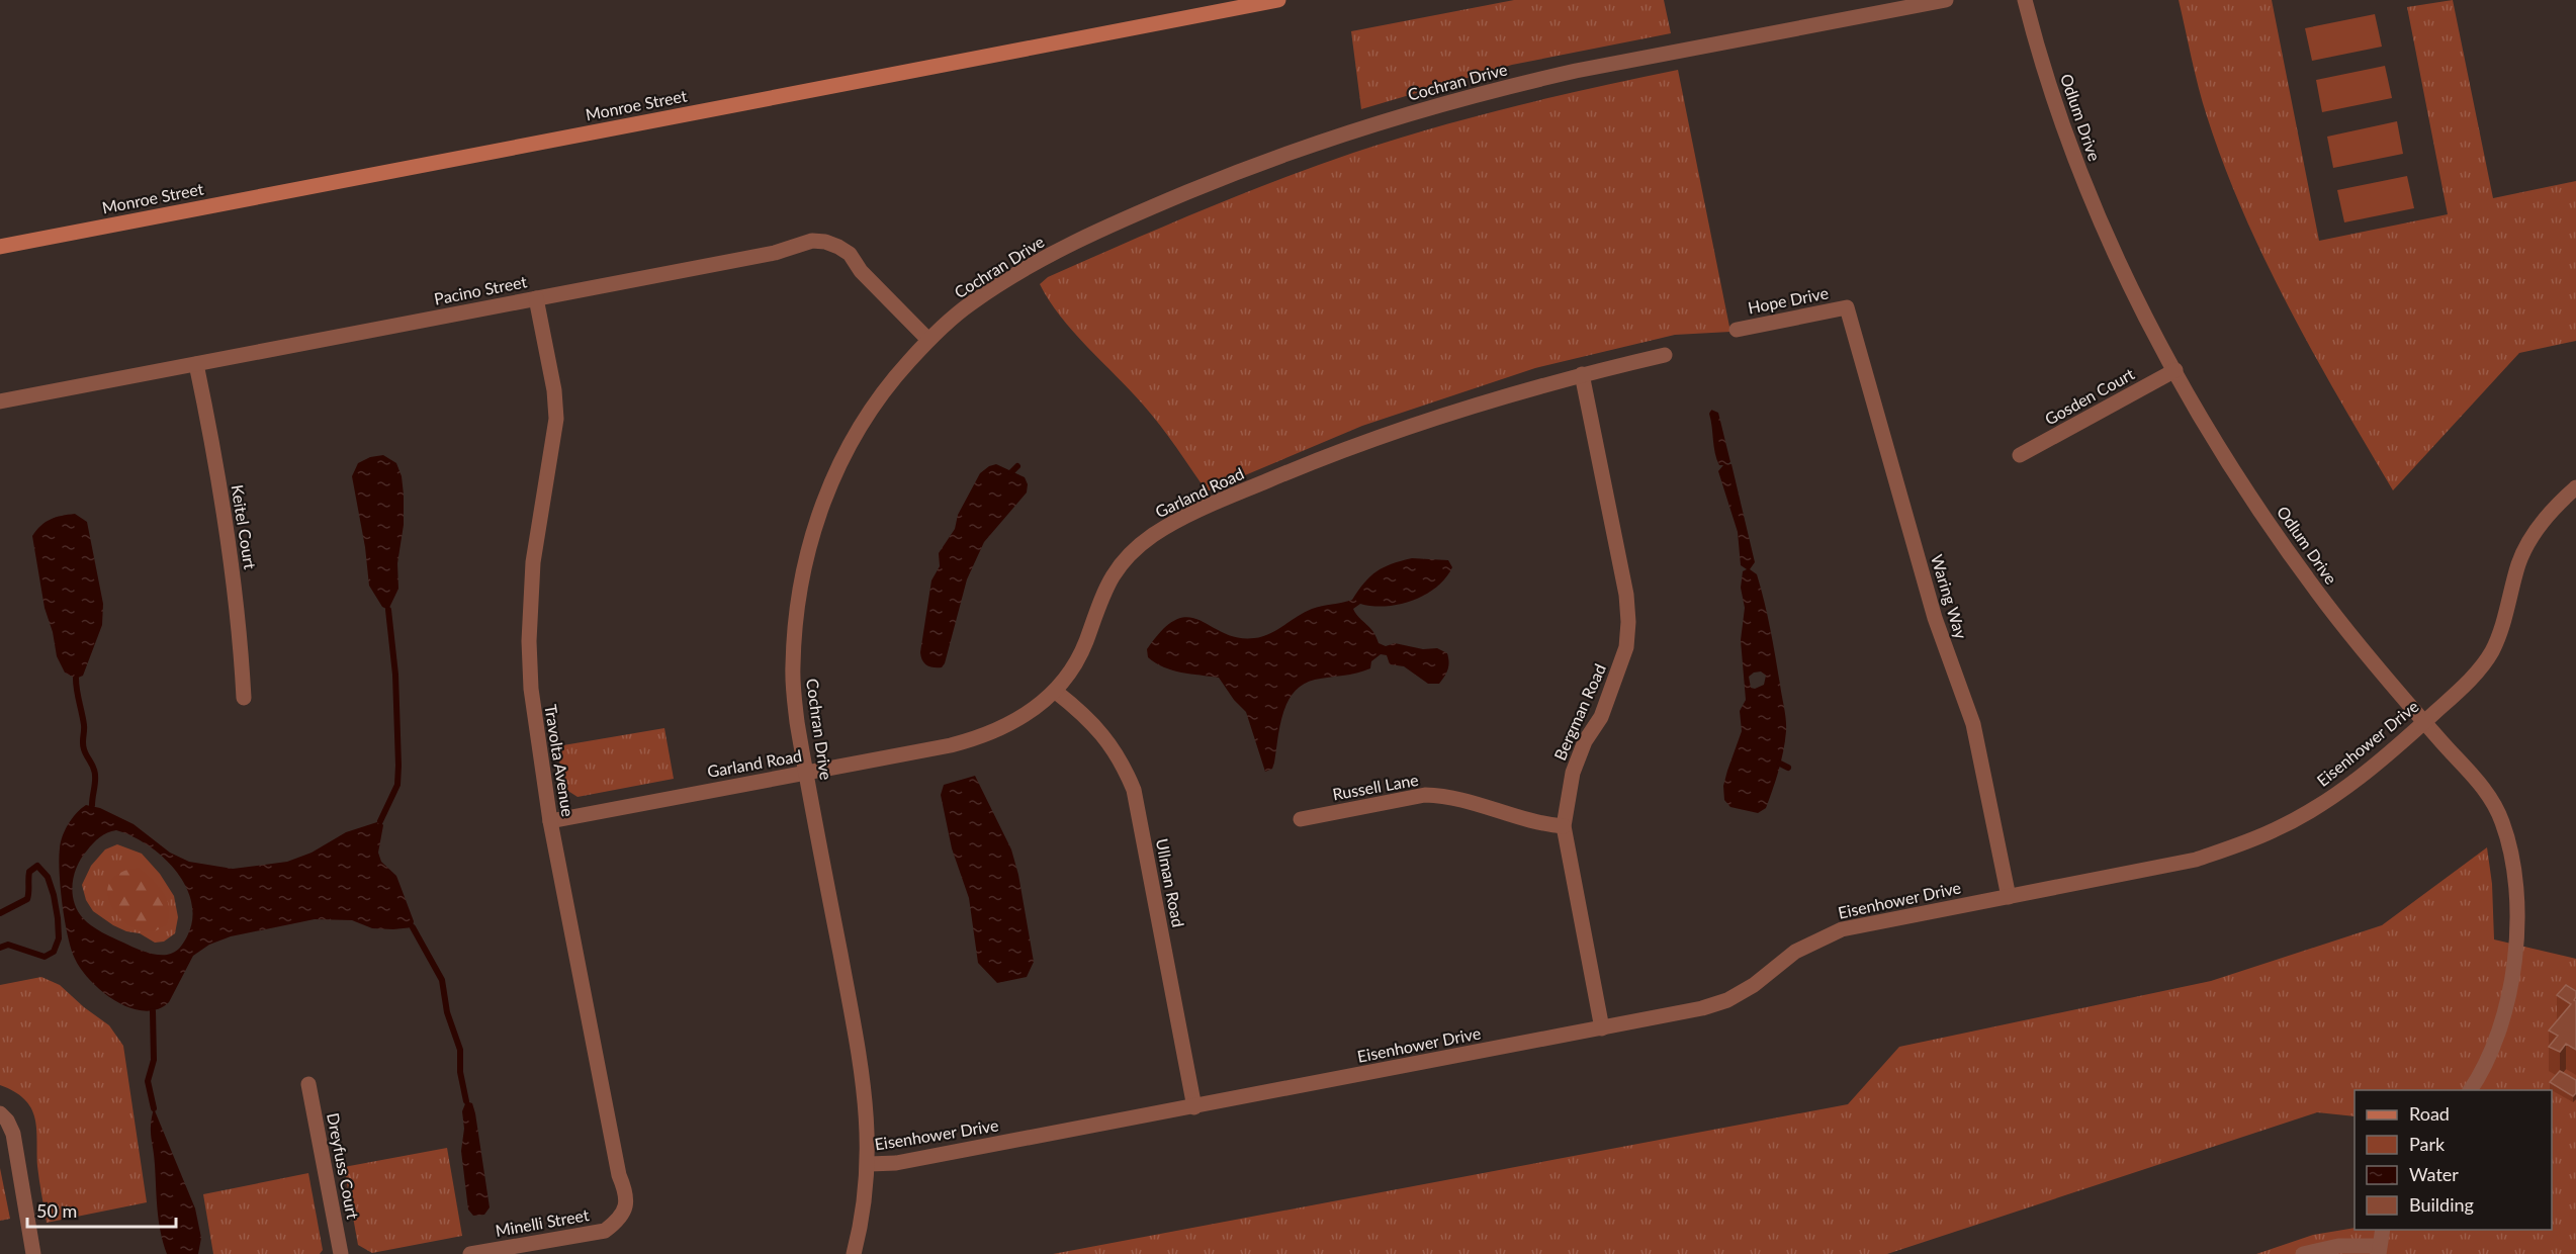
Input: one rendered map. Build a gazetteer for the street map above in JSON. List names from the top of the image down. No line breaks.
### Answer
{"streets":{"main road":["Monroe Street"],"street":["Cochran Drive","Odlum Drive","Pacino Street","Hope Drive","Gosden Court","Garland Road","Keitel Court","Waring Way","Bergman Road","Eisenhower Drive","Travolta Avenue","Russell Lane","Ullman Road","Dreyfuss Court","Minelli Street"]},"crossings":[["Cochran Drive","Pacino Street"],["Cochran Drive","Garland Road"],["Cochran Drive","Eisenhower Drive"],["Odlum Drive","Gosden Court"],["Odlum Drive","Eisenhower Drive"],["Pacino Street","Keitel Court"],["Pacino Street","Travolta Avenue"],["Hope Drive","Waring Way"],["Garland Road","Bergman Road"],["Garland Road","Travolta Avenue"],["Garland Road","Ullman Road"],["Waring Way","Eisenhower Drive"],["Bergman Road","Eisenhower Drive"],["Bergman Road","Russell Lane"],["Eisenhower Drive","Ullman Road"],["Travolta Avenue","Minelli Street"]],"legend":["Road","Park","Water","Building"],"scale_bar":"50 m"}
